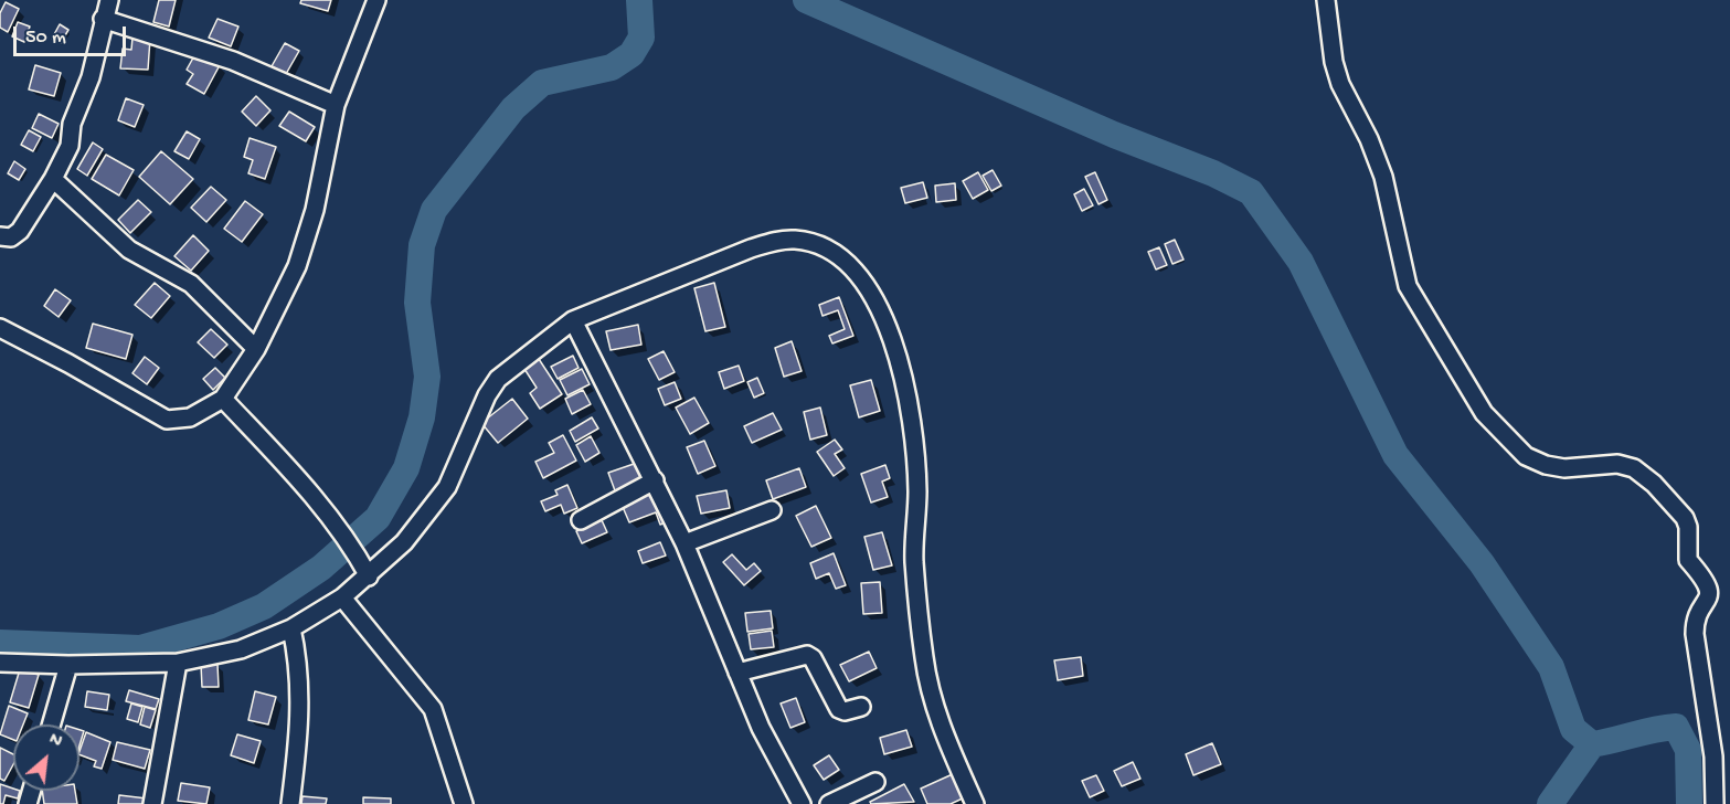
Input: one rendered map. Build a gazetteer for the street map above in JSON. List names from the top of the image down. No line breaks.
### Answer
{"scale_bar":"50 m","north":"top right"}
